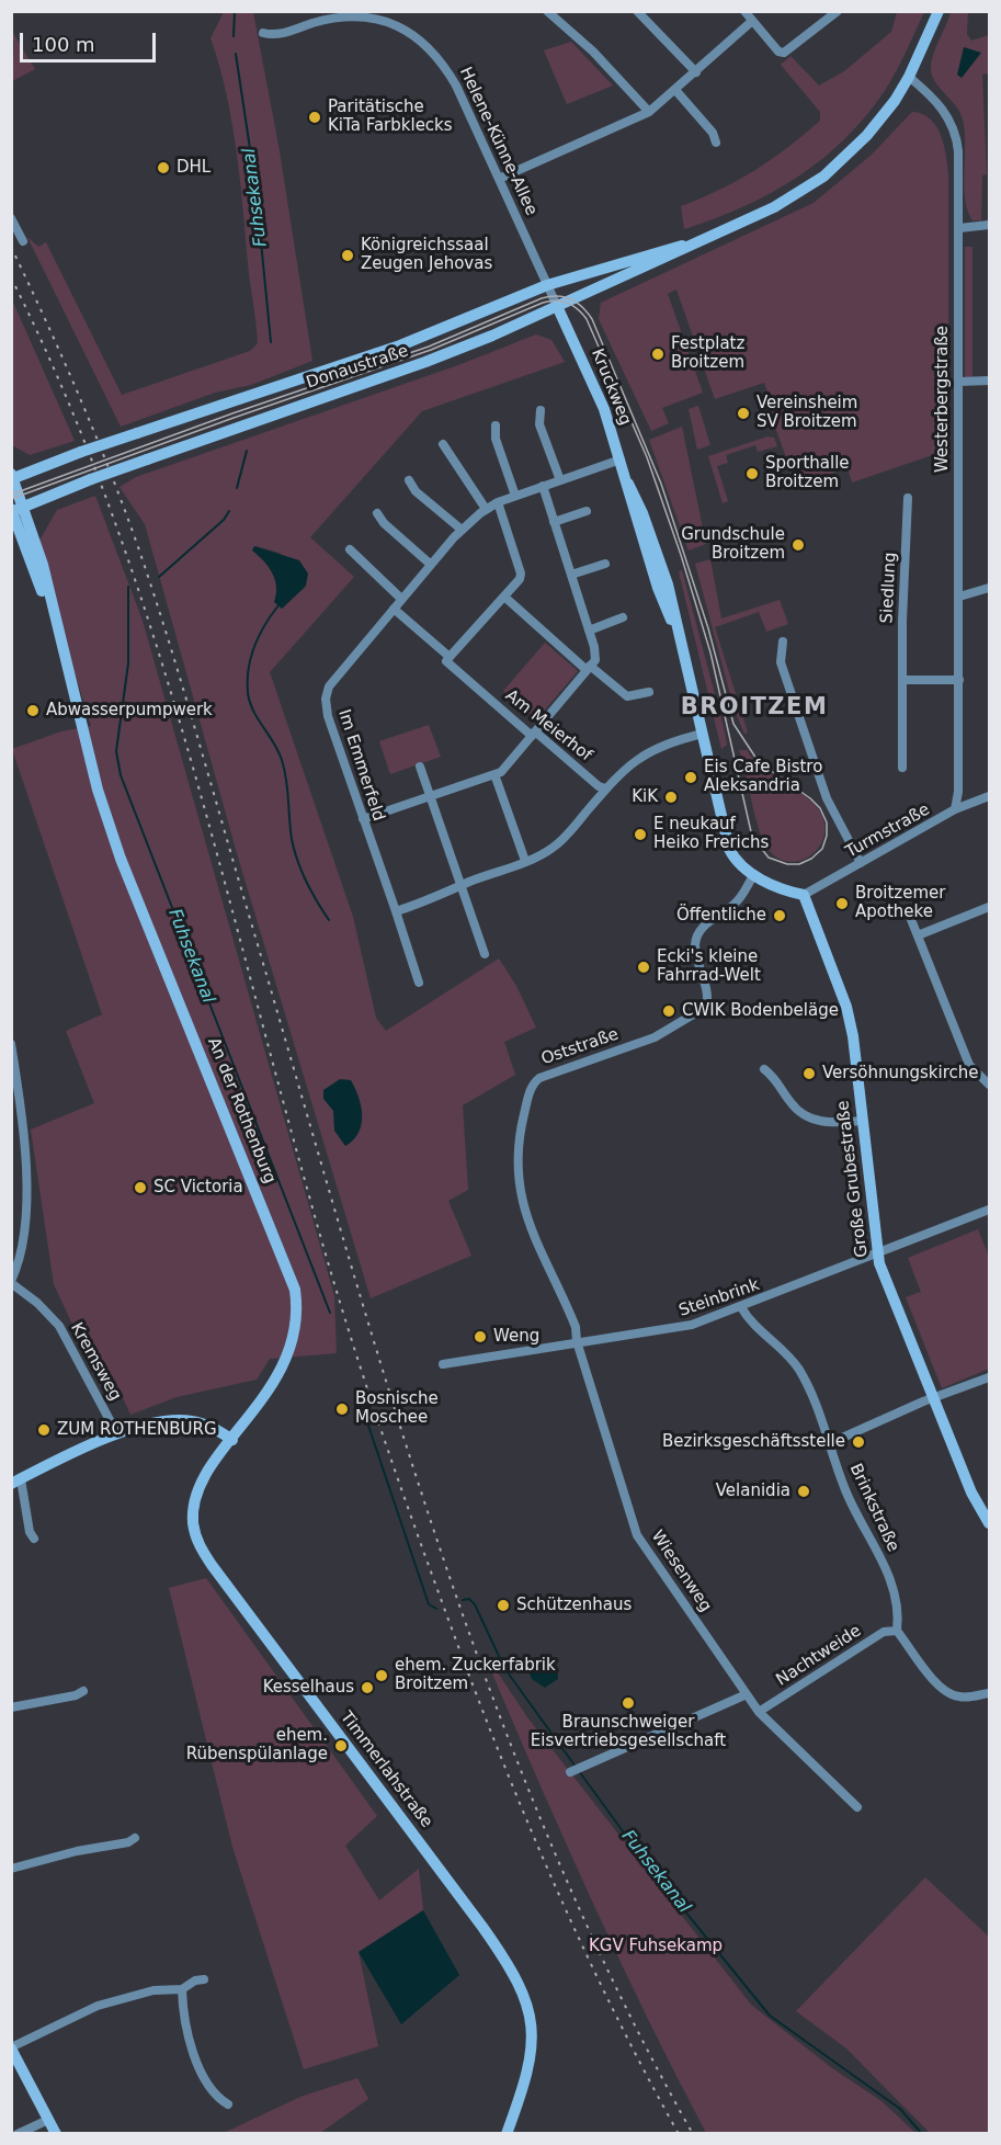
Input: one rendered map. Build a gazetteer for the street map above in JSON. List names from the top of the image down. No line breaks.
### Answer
{"streets":{"main road":["Donaustraße","Kruckweg","An der Rothenburg","Große Grubestraße","Timmerlahstraße"],"street":["Helene-Künne-Allee","Westerbergstraße","Siedlung","Am Meierhof","Im Emmerfeld","Turmstraße","Oststraße","Steinbrink","Kremsweg","Brinkstraße","Wiesenweg","Nachtweide"]},"crossings":[["Helene-Künne-Allee","Donaustraße"],["Helene-Künne-Allee","Kruckweg"],["Donaustraße","Kruckweg"],["Donaustraße","Westerbergstraße"],["Donaustraße","An der Rothenburg"],["Kruckweg","Im Emmerfeld"],["Kruckweg","Turmstraße"],["Kruckweg","Oststraße"],["Kruckweg","Große Grubestraße"],["Westerbergstraße","Turmstraße"],["Am Meierhof","Im Emmerfeld"],["Turmstraße","Große Grubestraße"],["Oststraße","Steinbrink"],["Oststraße","Wiesenweg"],["An der Rothenburg","Timmerlahstraße"],["Große Grubestraße","Steinbrink"],["Steinbrink","Brinkstraße"],["Steinbrink","Wiesenweg"],["Brinkstraße","Nachtweide"],["Wiesenweg","Nachtweide"]],"districts":["BROITZEM"],"water":["Fuhsekanal"],"parks":["KGV Fuhsekamp"],"places":["Paritätische KiTa Farbklecks","DHL","Königreichssaal Zeugen Jehovas","Festplatz Broitzem","Vereinsheim SV Broitzem","Sporthalle Broitzem","Grundschule Broitzem","Abwasserpumpwerk","Eis Cafe Bistro Aleksandria","KiK","E neukauf Heiko Frerichs","Broitzemer Apotheke","Öffentliche","Ecki's kleine Fahrrad-Welt","CWIK Bodenbeläge","Versöhnungskirche","SC Victoria","Weng","Bosnische Moschee","ZUM ROTHENBURG","Bezirksgeschäftsstelle","Velanidia","Schützenhaus","ehem. Zuckerfabrik Broitzem","Kesselhaus","Braunschweiger Eisvertriebsgesellschaft","ehem. Rübenspülanlage"],"scale_bar":"100 m"}
